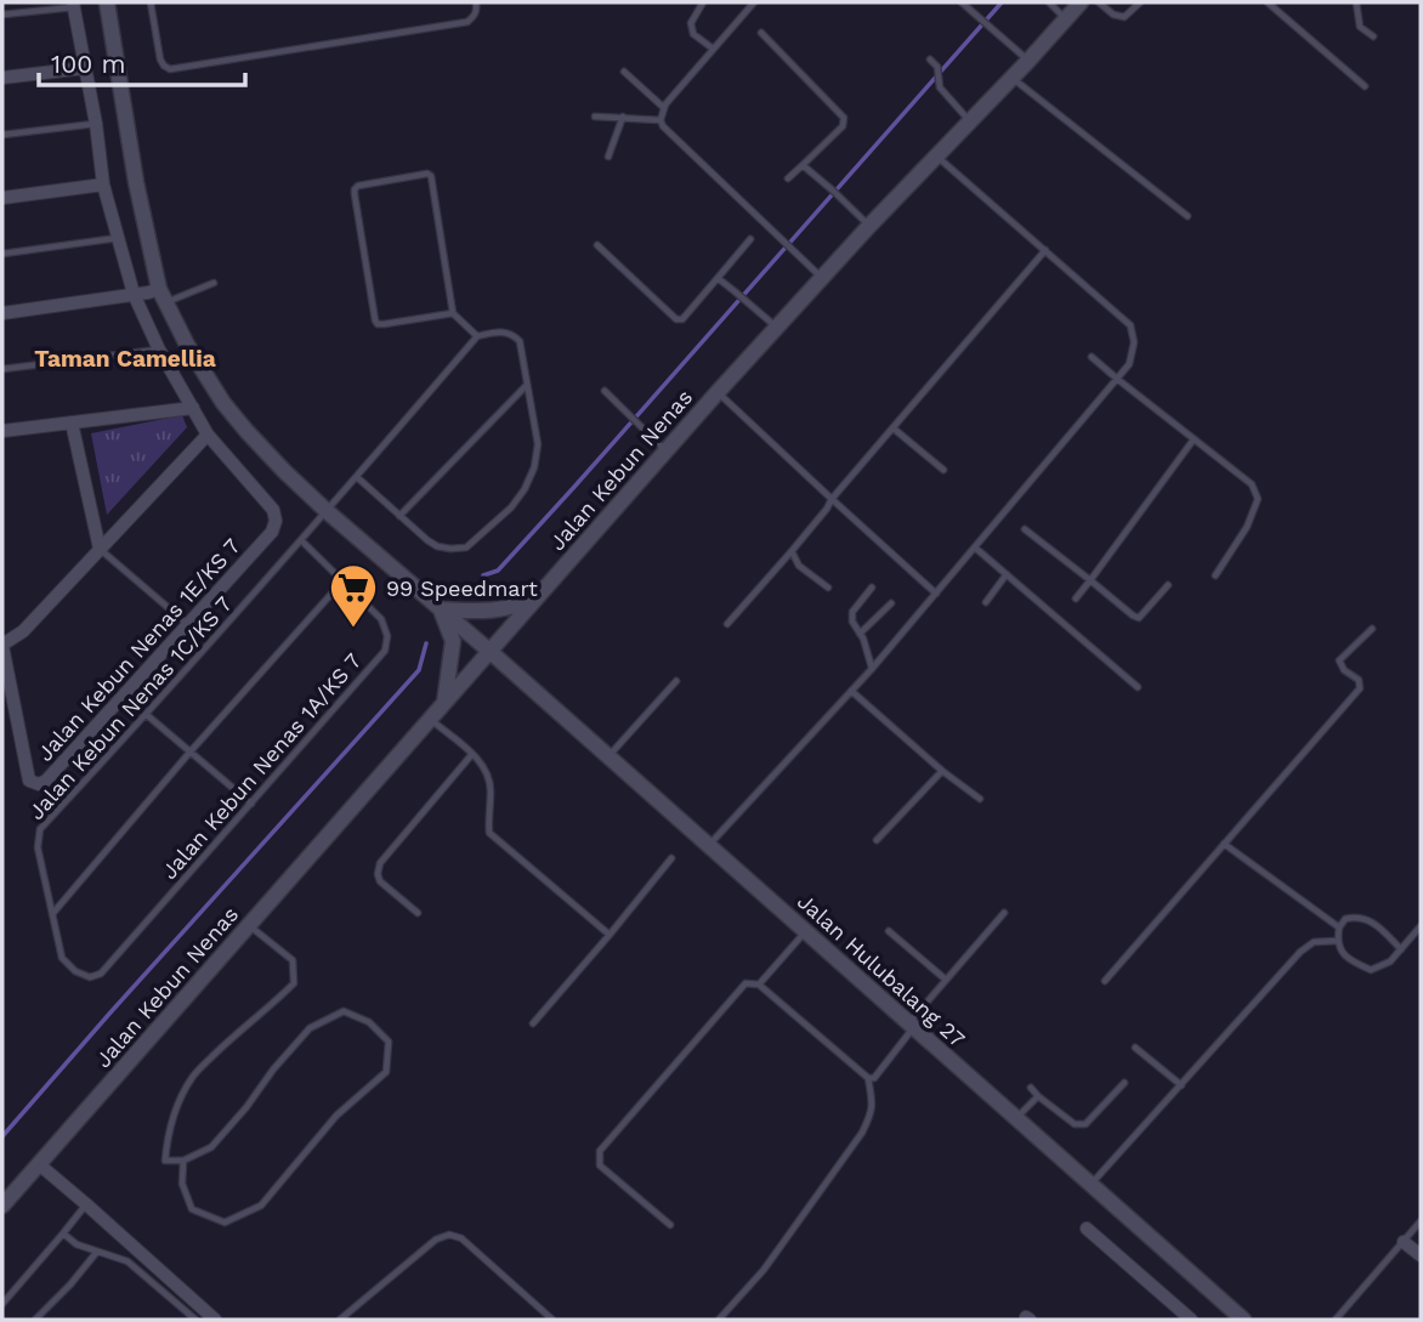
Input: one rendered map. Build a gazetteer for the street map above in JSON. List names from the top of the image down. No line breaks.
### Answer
{"streets":{"street":["Jalan Kebun Nenas","Jalan Kebun Nenas 1E/KS 7","Jalan Hulubalang 27"],"lane":["Jalan Kebun Nenas 1C/KS 7","Jalan Kebun Nenas 1A/KS 7"]},"crossings":[["Jalan Kebun Nenas","Jalan Hulubalang 27"],["Jalan Kebun Nenas 1C/KS 7","Jalan Kebun Nenas 1A/KS 7"],["Jalan Kebun Nenas 1C/KS 7","Jalan Hulubalang 27"]],"districts":["Taman Camellia"],"places":{"supermarket":["99 Speedmart"]},"scale_bar":"100 m"}
